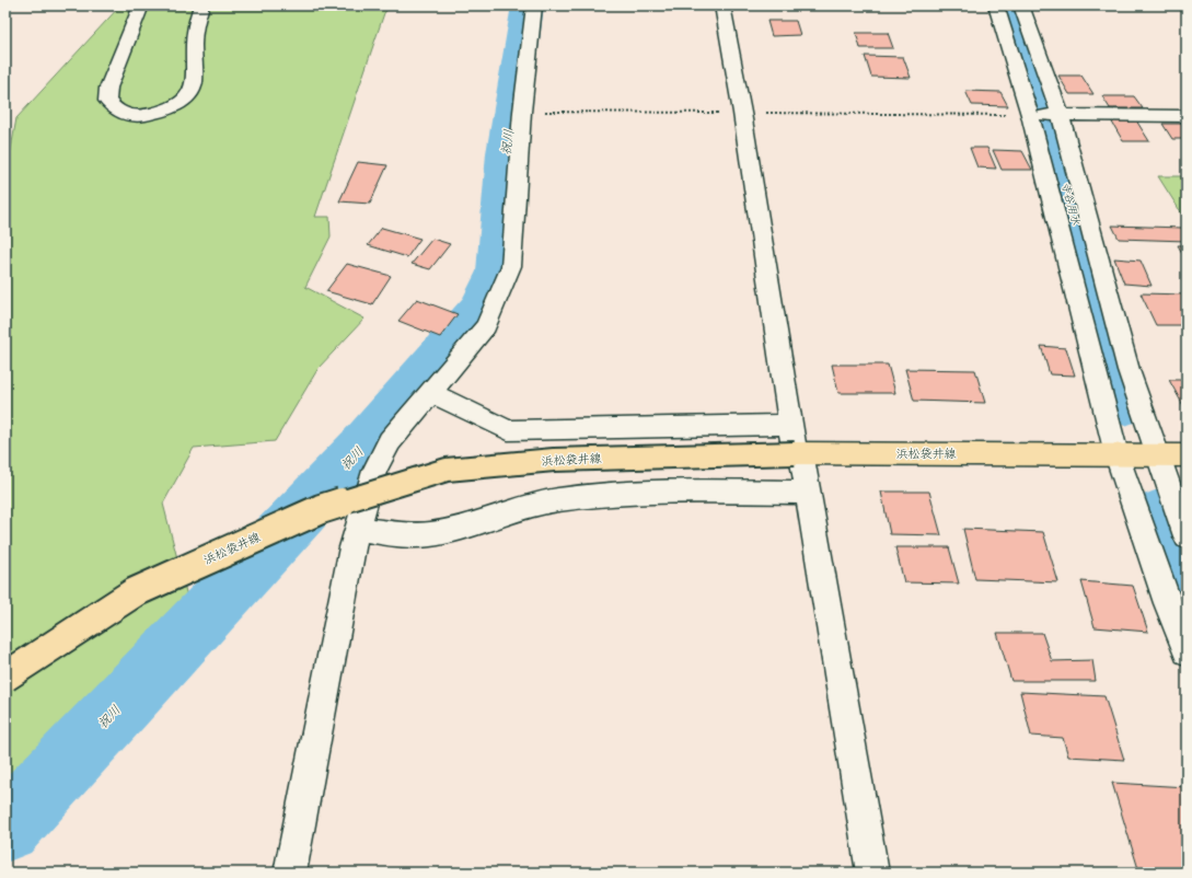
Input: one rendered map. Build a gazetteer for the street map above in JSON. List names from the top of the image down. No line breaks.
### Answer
{"streets":{"main road":["浜松袋井線"]},"water":["祝川","寺谷用水"]}
